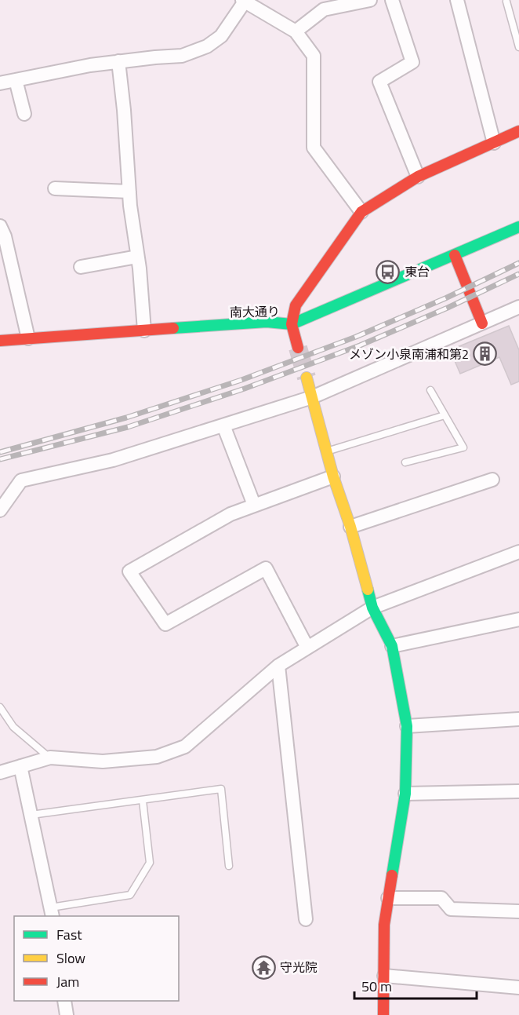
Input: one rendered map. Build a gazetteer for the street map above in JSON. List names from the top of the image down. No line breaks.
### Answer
{"streets":{"street":["南大通り"]},"places":{"bus stop":["東台"],"building":["メゾン小泉南浦和第2"],"temple":["守光院"]},"legend":["Fast","Slow","Jam"],"scale_bar":"50 m"}
